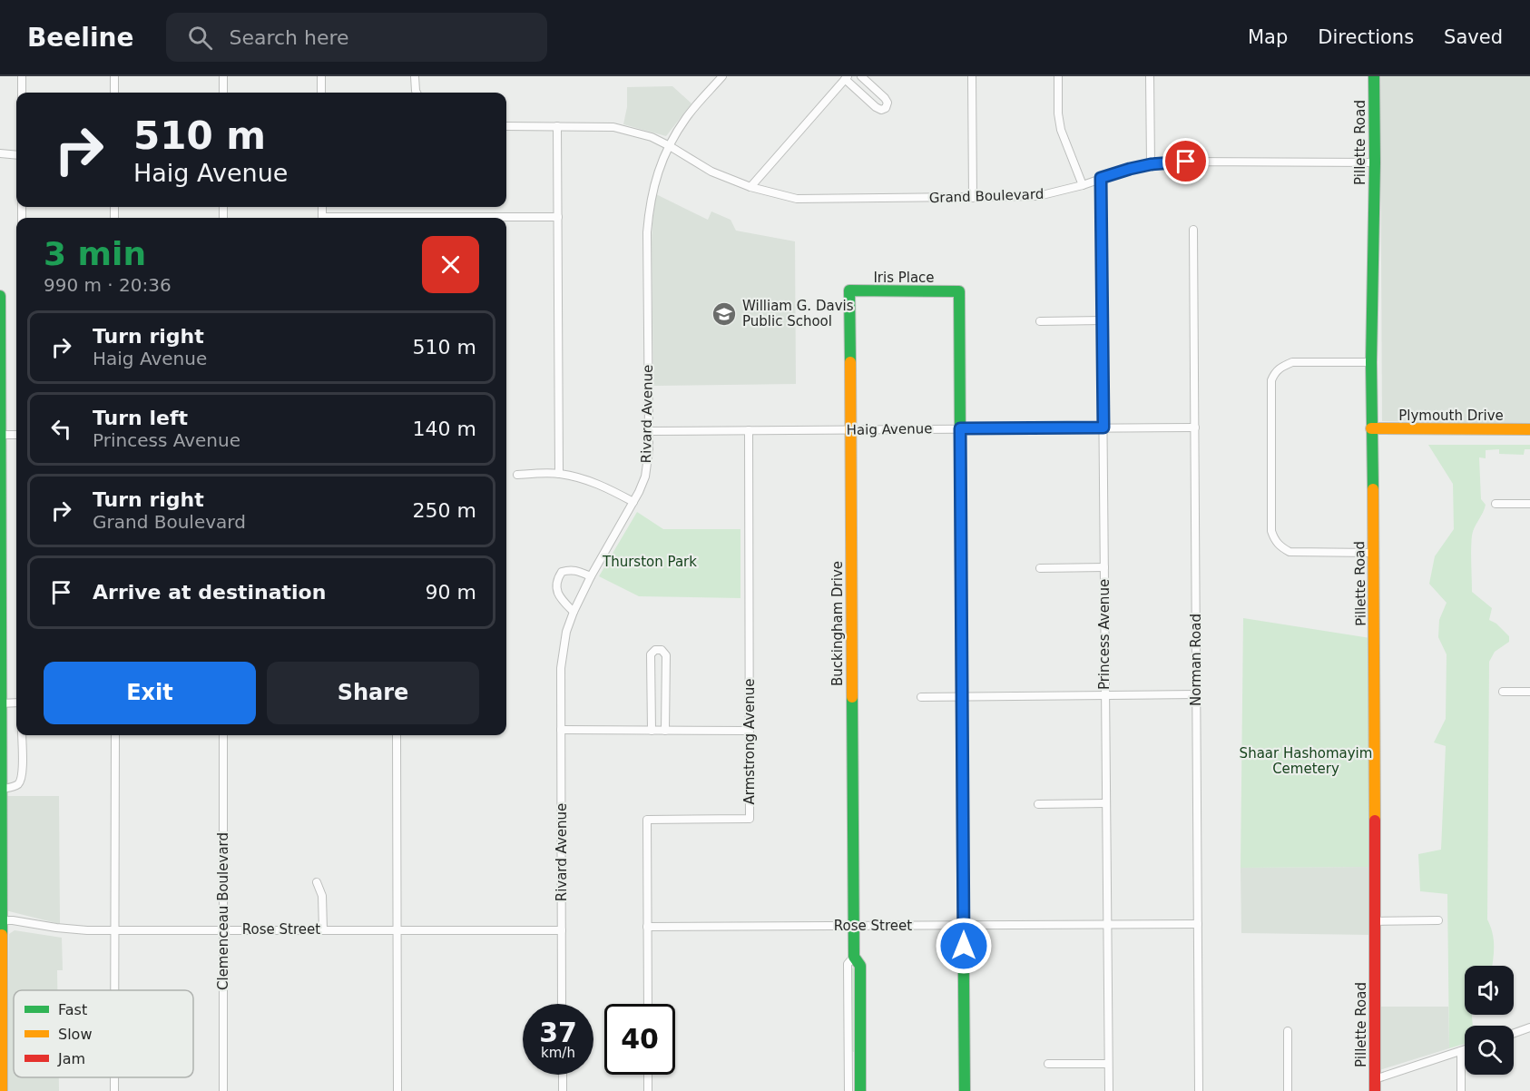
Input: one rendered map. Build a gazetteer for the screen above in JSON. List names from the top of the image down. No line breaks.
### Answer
{"streets":{"street":["Pillette Road","Grand Boulevard","Iris Place","Rivard Avenue","Plymouth Drive","Haig Avenue","Buckingham Drive","Princess Avenue","Norman Road","Armstrong Avenue","Clemenceau Boulevard","Rose Street"]},"crossings":[["Pillette Road","Grand Boulevard"],["Pillette Road","Plymouth Drive"],["Grand Boulevard","Rivard Avenue"],["Grand Boulevard","Princess Avenue"],["Iris Place","Haig Avenue"],["Iris Place","Buckingham Drive"],["Rivard Avenue","Haig Avenue"],["Rivard Avenue","Rose Street"],["Haig Avenue","Buckingham Drive"],["Haig Avenue","Princess Avenue"],["Haig Avenue","Norman Road"],["Haig Avenue","Armstrong Avenue"],["Buckingham Drive","Rose Street"],["Princess Avenue","Rose Street"],["Norman Road","Rose Street"],["Armstrong Avenue","Rose Street"],["Clemenceau Boulevard","Rose Street"]],"parks":["Thurston Park","Shaar Hashomayim Cemetery"],"places":{"school or university":["William G. Davis Public School"]},"legend":["Fast","Slow","Jam"],"page":{"header":"Beeline","search":"Search here","nav":["Map","Directions","Saved"],"turn":["510 m","Haig Avenue"],"heading":["3 min","990 m · 20:36"],"list":[{"name":"Turn right","note":"Haig Avenue","value":"510 m"},{"name":"Turn left","note":"Princess Avenue","value":"140 m"},{"name":"Turn right","note":"Grand Boulevard","value":"250 m"},{"name":"Arrive at destination","value":"90 m"}],"buttons":["Exit","Share"],"speed":"37 km/h","limit":"40"}}
